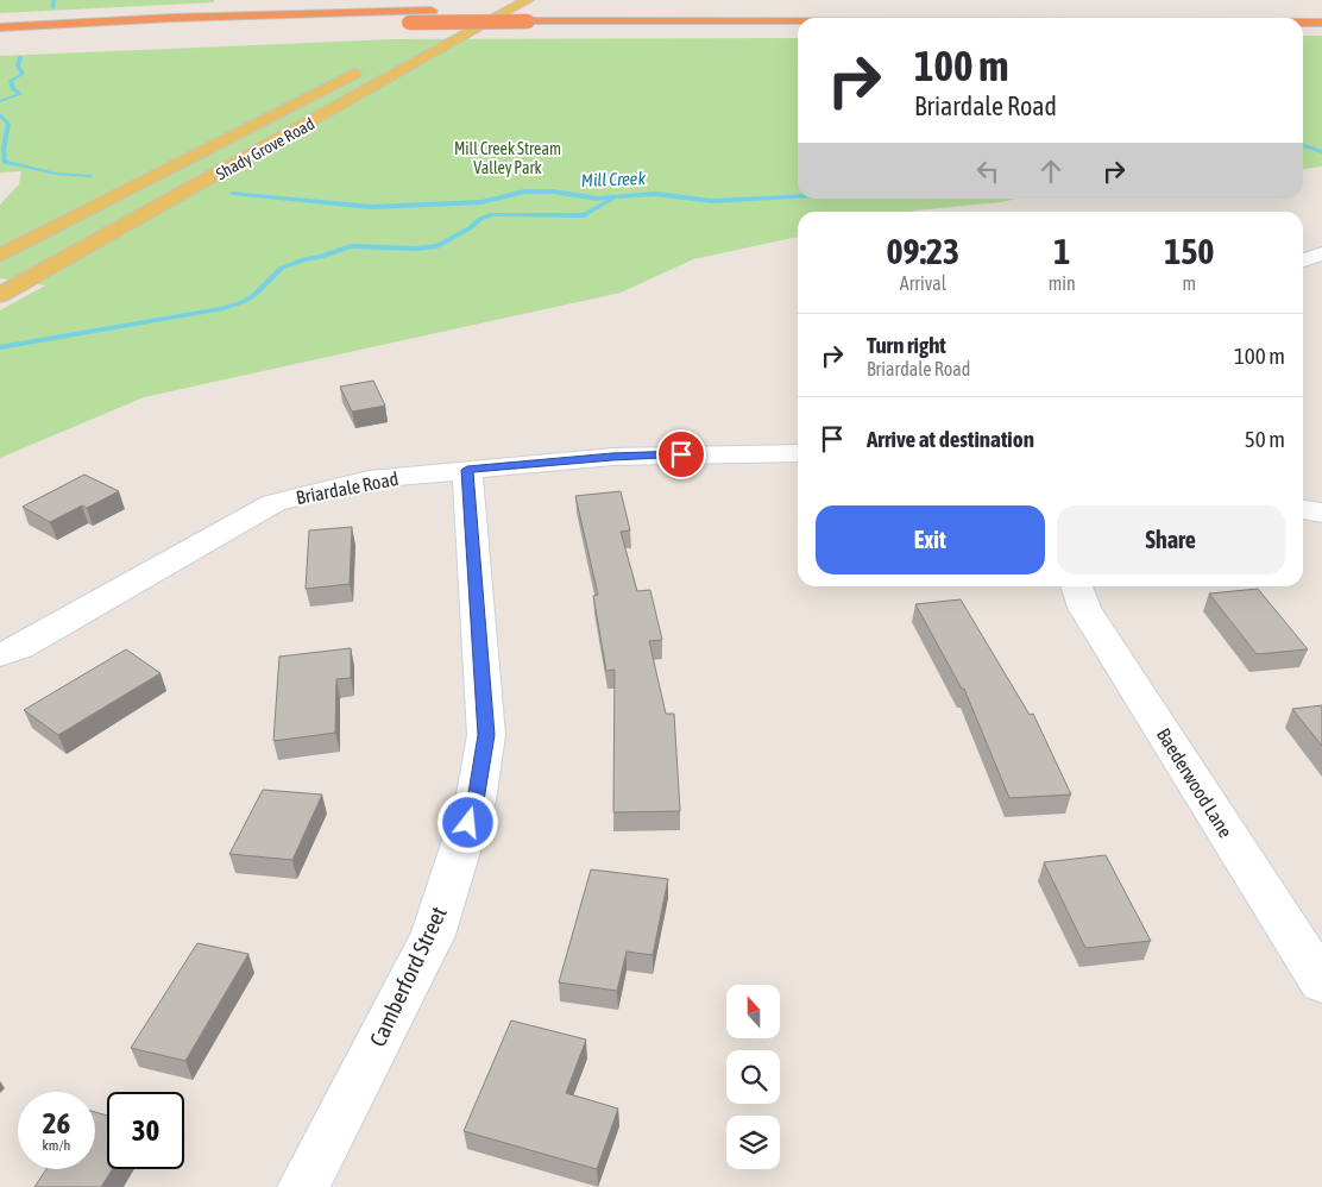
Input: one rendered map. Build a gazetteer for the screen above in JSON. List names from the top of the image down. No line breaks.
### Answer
{"streets":{"main road":["Shady Grove Road"],"street":["Briardale Road","Baederwood Lane","Camberford Street"]},"crossings":[["Briardale Road","Camberford Street"]],"water":["Mill Creek"],"parks":["Mill Creek Stream Valley Park"],"north":"top","page":{"turn":["100 m","Briardale Road"],"eta":["09:23","Arrival","1","min","150","m"],"list":[{"name":"Turn right","note":"Briardale Road","value":"100 m"},{"name":"Arrive at destination","value":"50 m"}],"buttons":["Exit","Share"],"speed":"26 km/h","limit":"30"}}
